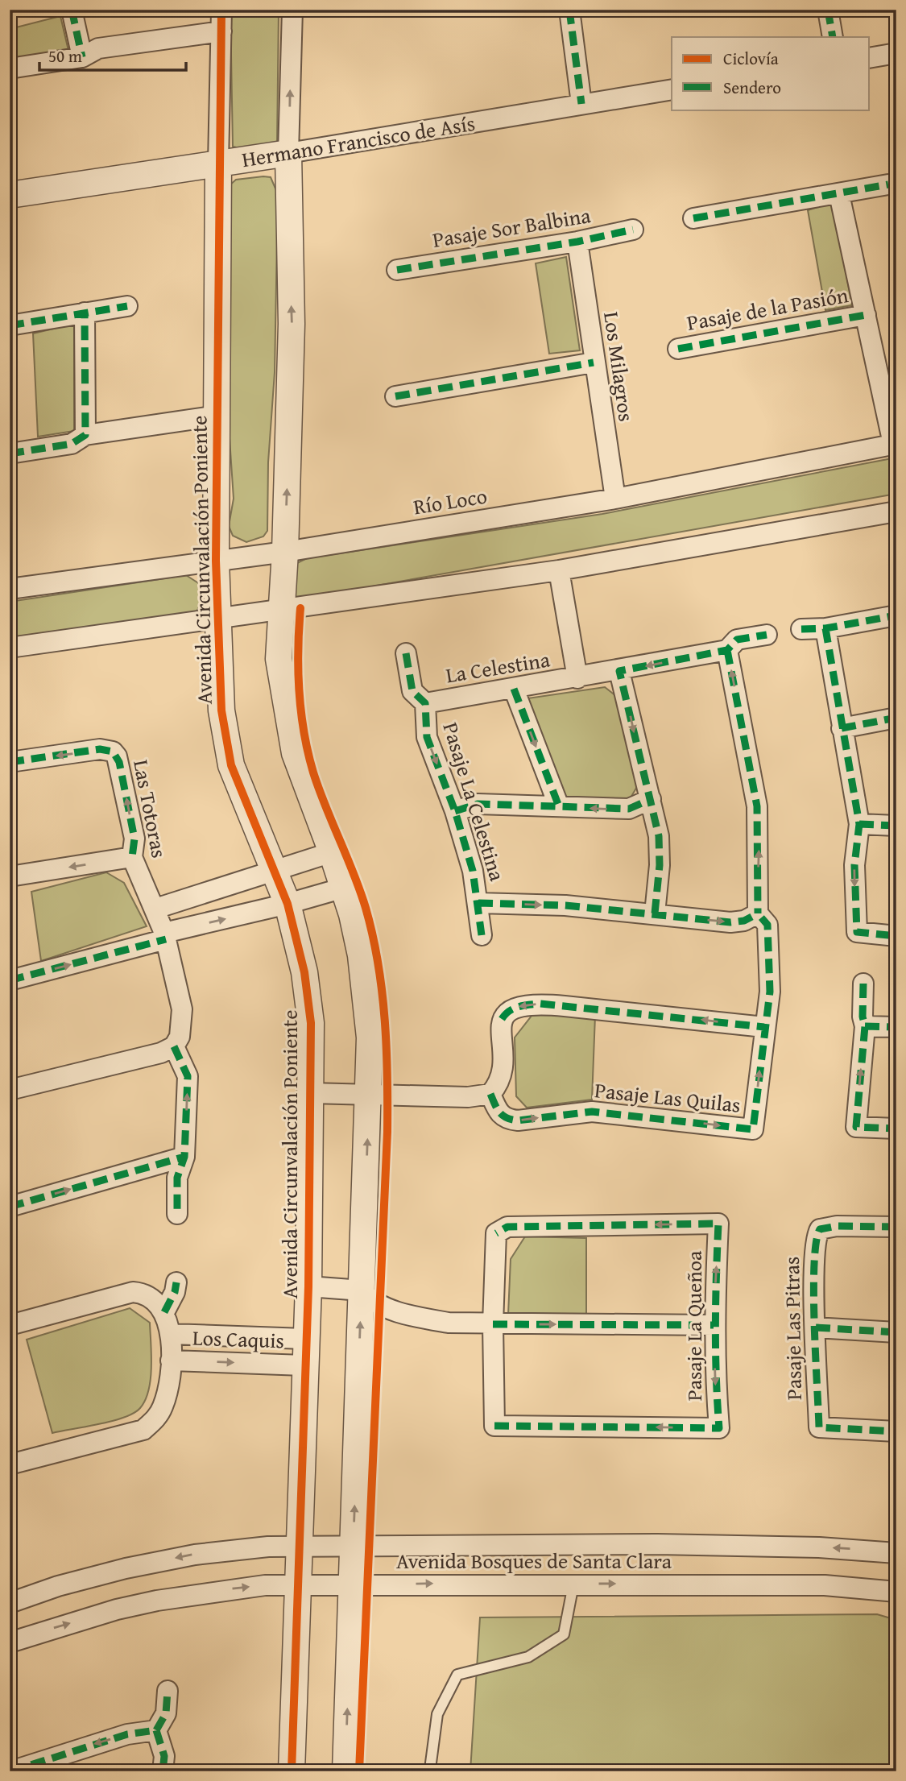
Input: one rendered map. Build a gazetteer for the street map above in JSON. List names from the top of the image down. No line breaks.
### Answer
{"streets":{"street":["Hermano Francisco de Asís","Pasaje Sor Balbina","Pasaje de la Pasión","Los Milagros","Río Loco","Avenida Circunvalación Poniente","La Celestina","Pasaje La Celestina","Las Totoras","Pasaje Las Quilas","Pasaje La Queñoa","Pasaje Las Pitras","Los Caquis","Avenida Bosques de Santa Clara"]},"crossings":[["Hermano Francisco de Asís","Avenida Circunvalación Poniente"],["Pasaje Sor Balbina","Los Milagros"],["Los Milagros","Río Loco"],["Río Loco","Avenida Circunvalación Poniente"],["Avenida Circunvalación Poniente","Los Caquis"],["Avenida Circunvalación Poniente","Avenida Bosques de Santa Clara"],["La Celestina","Pasaje La Celestina"]],"legend":["Ciclovía","Sendero"],"scale_bar":"50 m"}
